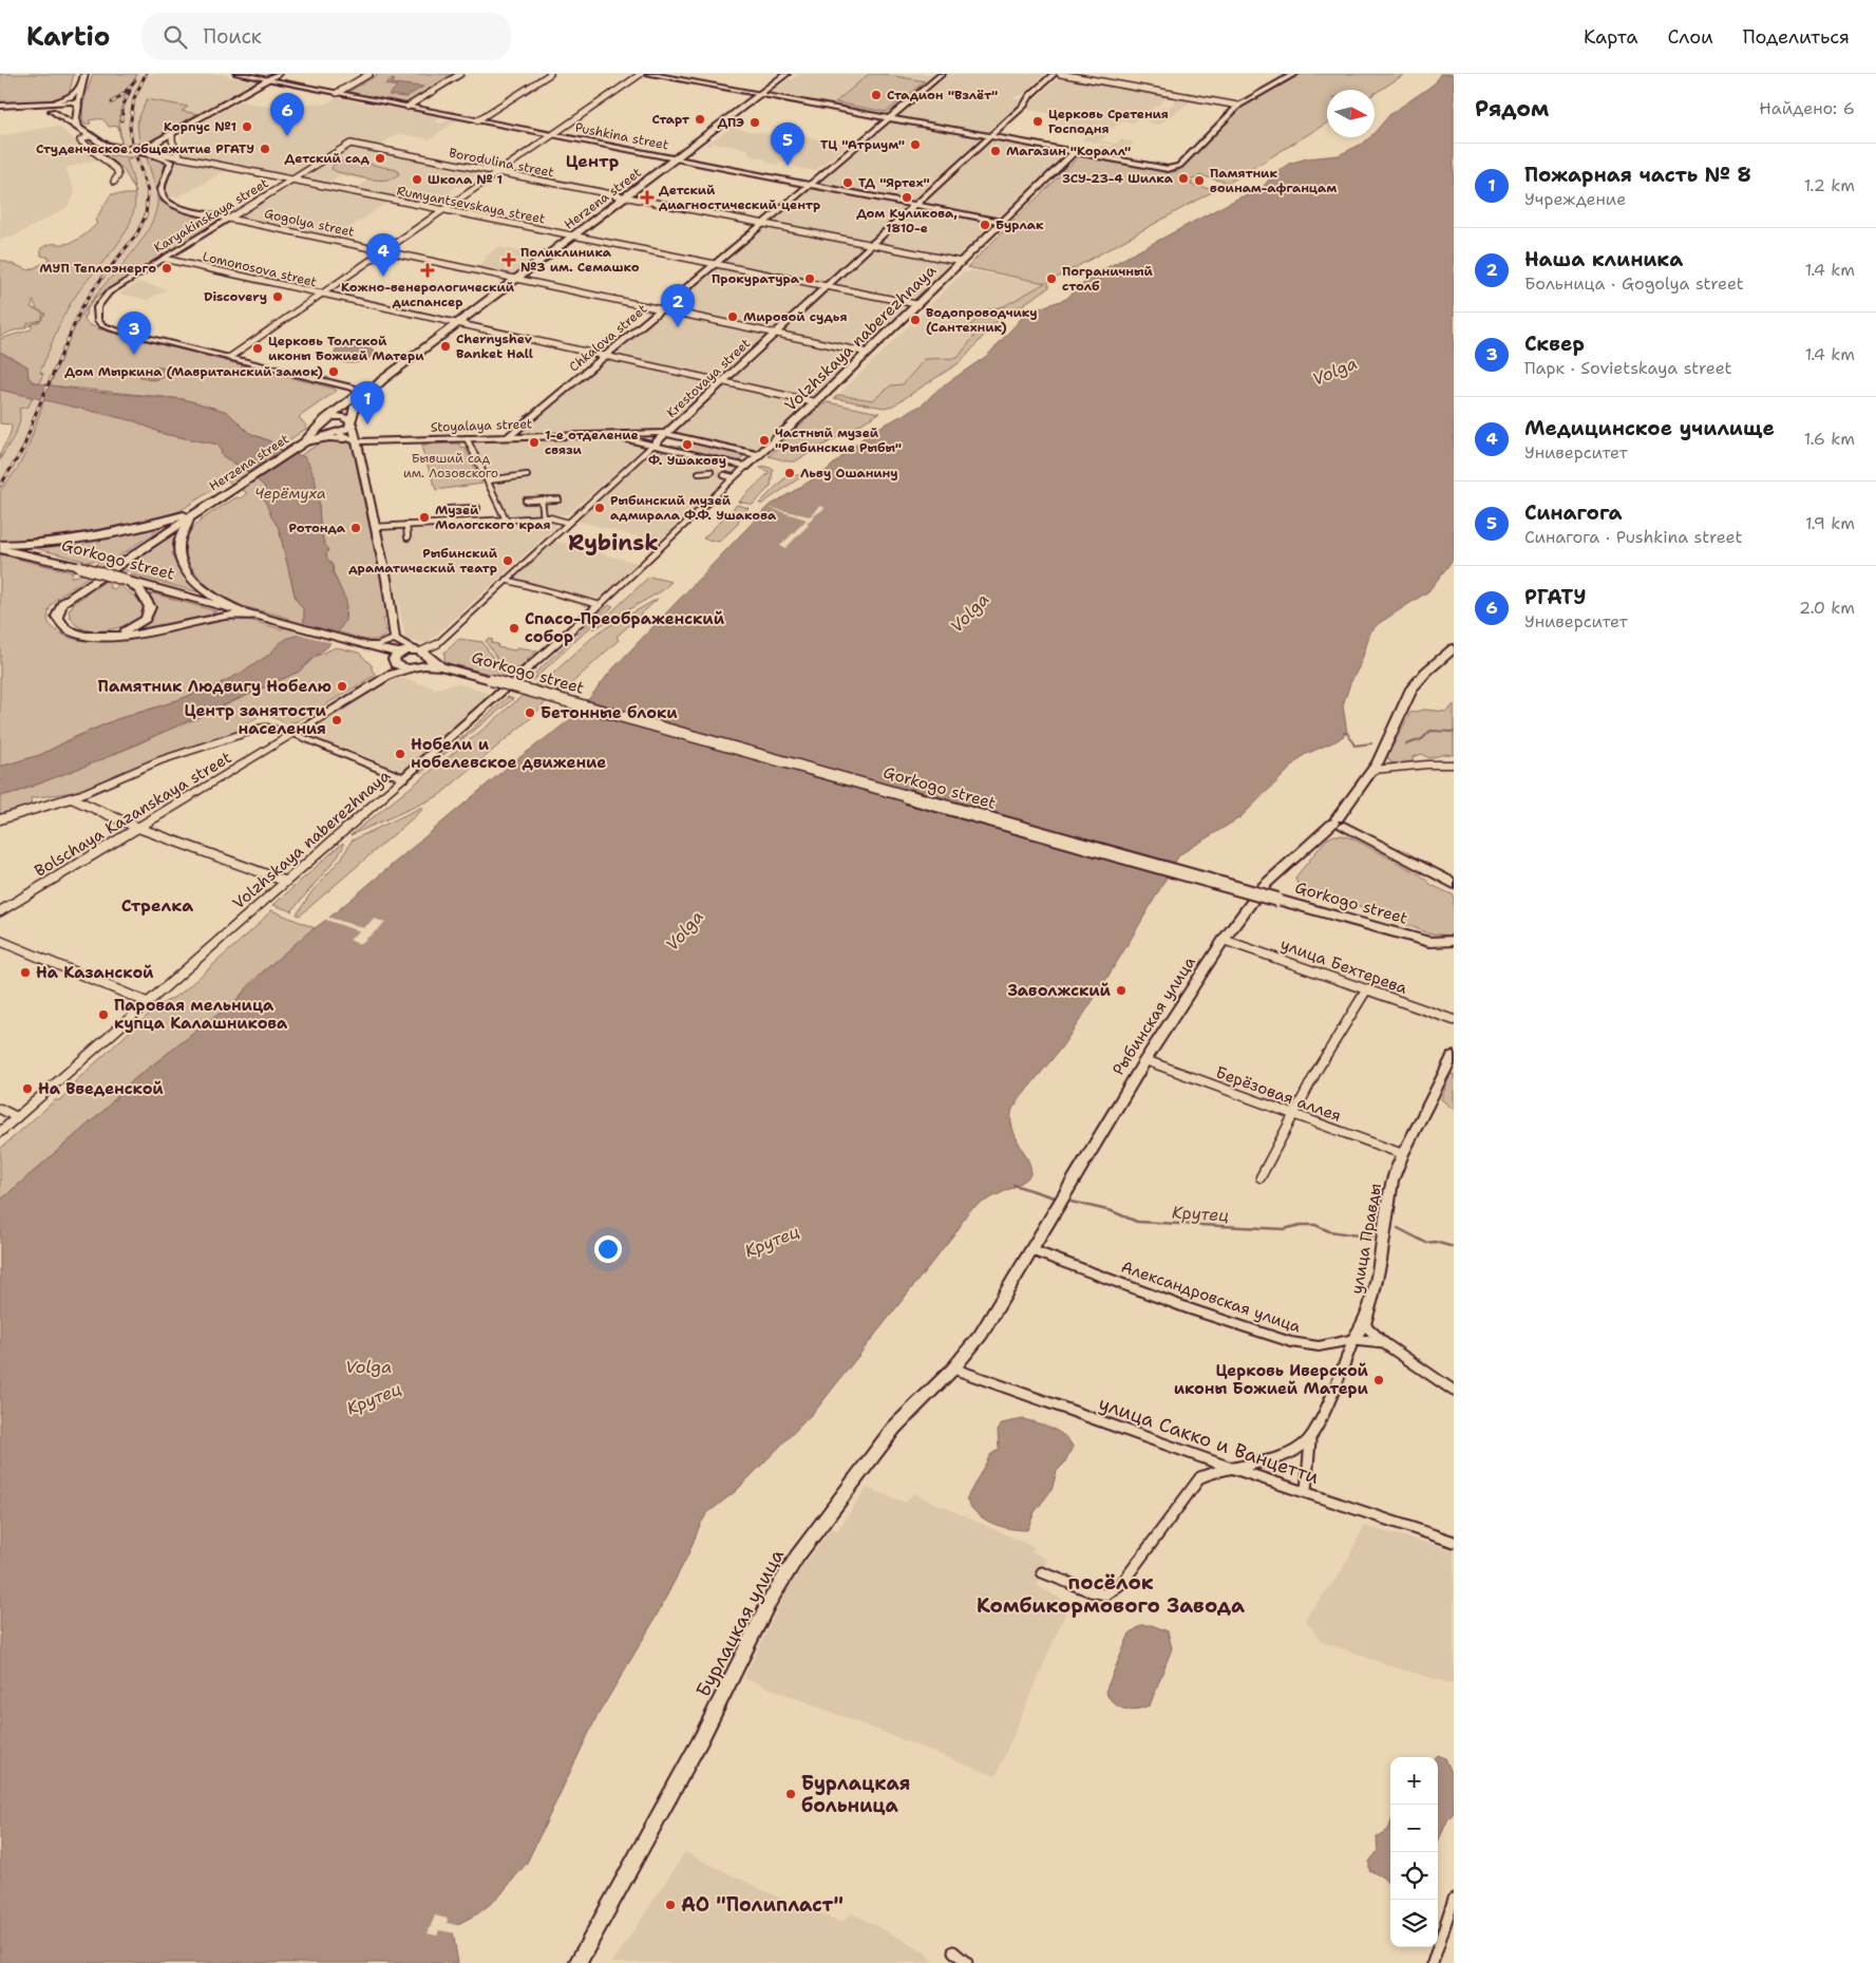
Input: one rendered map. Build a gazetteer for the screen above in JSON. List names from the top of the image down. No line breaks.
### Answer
{"streets":{"main road":["Herzena street","Gorkogo street","Рыбинская улица","Бурлацкая улица"],"street":["Pushkina street","Borodulina street","Rumyantsevskaya street","Karyakinskaya street","Gogolya street","Lomonosova street","Chkalova street","Volzhskaya naberezhnaya","Krestovaya street","Stoyalaya street","Bolschaya Kazanskaya street","улица Бехтерева","Берёзовая аллея","улица Правды","Александровская улица","улица Сакко и Ванцетти"]},"crossings":[["Pushkina street","Herzena street"],["Pushkina street","Chkalova street"],["Pushkina street","Volzhskaya naberezhnaya"],["Pushkina street","Krestovaya street"],["Borodulina street","Herzena street"],["Borodulina street","Karyakinskaya street"],["Borodulina street","Chkalova street"],["Borodulina street","Volzhskaya naberezhnaya"],["Borodulina street","Krestovaya street"],["Herzena street","Rumyantsevskaya street"],["Herzena street","Gogolya street"],["Herzena street","Lomonosova street"],["Herzena street","Stoyalaya street"],["Rumyantsevskaya street","Karyakinskaya street"],["Rumyantsevskaya street","Gogolya street"],["Rumyantsevskaya street","Chkalova street"],["Rumyantsevskaya street","Volzhskaya naberezhnaya"],["Rumyantsevskaya street","Krestovaya street"],["Karyakinskaya street","Gogolya street"],["Karyakinskaya street","Lomonosova street"],["Gogolya street","Chkalova street"],["Gogolya street","Volzhskaya naberezhnaya"],["Gogolya street","Krestovaya street"],["Lomonosova street","Chkalova street"],["Lomonosova street","Volzhskaya naberezhnaya"],["Lomonosova street","Krestovaya street"],["Chkalova street","Stoyalaya street"],["Volzhskaya naberezhnaya","Stoyalaya street"],["Krestovaya street","Stoyalaya street"],["Krestovaya street","Gorkogo street"],["Gorkogo street","Bolschaya Kazanskaya street"],["улица Бехтерева","Рыбинская улица"],["Рыбинская улица","Берёзовая аллея"],["Рыбинская улица","Александровская улица"],["Рыбинская улица","Бурлацкая улица"],["Берёзовая аллея","улица Правды"],["улица Правды","Александровская улица"],["улица Правды","улица Сакко и Ванцетти"],["Александровская улица","Бурлацкая улица"],["улица Сакко и Ванцетти","Бурлацкая улица"]],"districts":["Центр","Rybinsk","Стрелка","посёлок Комбикормового Завода"],"water":["Volga","Черёмуха","Крутец"],"parks":["Бывший сад им. Лозовского"],"places":{"other":["Стадион \"Взлёт\"","Старт","Церковь Сретения Господня","ДПЭ","Корпус №1","ТЦ \"Атриум\"","Студенческое общежитие РГАТУ","Магазин \"Коралл\"","Детский сад","ЗСУ-23-4 Шилка","Школа № 1","Памятник воинам-афганцам","ТД \"Яртех\"","Дом Куликова, 1810-е","Бурлак","МУП Теплоэнерго","Прокуратура","Пограничный столб","Discovery","Мировой судья","Водопроводчику (Сантехник)","Chernyshev Banket Hall","Церковь Толгской иконы Божией Матери","Дом Мыркина (Мавританский замок)","Частный музей \"Рыбинские Рыбы\"","1-е отделение связи","Ф. Ушакову","Льву Ошанину","Рыбинский музей адмирала Ф.Ф. Ушакова","Музей Мологского края","Ротонда","Рыбинский драматический театр","Спасо-Преображенский собор","Памятник Людвигу Нобелю","Бетонные блоки","Центр занятости населения","Нобели и нобелевское движение","На Казанской","Заволжский","Паровая мельница купца Калашникова","На Введенской","Церковь Иверской иконы Божией Матери","Бурлацкая больница","АО \"Полипласт\""],"health":["Детский диагностический центр","Поликлиника №3 им. Семашко","Кожно-венерологический диспансер"]},"north":"right","page":{"header":"Kartio","search":"Поиск","nav":["Карта","Слои","Поделиться"],"heading":["Рядом","Найдено: 6"],"pins":["6","5","4","2","3","1"],"list":[{"mark":"1","name":"Пожарная часть № 8","note":"Учреждение","value":"1.2 km"},{"mark":"2","name":"Наша клиника","note":"Больница · Gogolya street","value":"1.4 km"},{"mark":"3","name":"Сквер","note":"Парк · Sovietskaya street","value":"1.4 km"},{"mark":"4","name":"Медицинское училище","note":"Университет","value":"1.6 km"},{"mark":"5","name":"Синагога","note":"Синагога · Pushkina street","value":"1.9 km"},{"mark":"6","name":"РГАТУ","note":"Университет","value":"2.0 km"}],"map_buttons":["+","−"]}}
